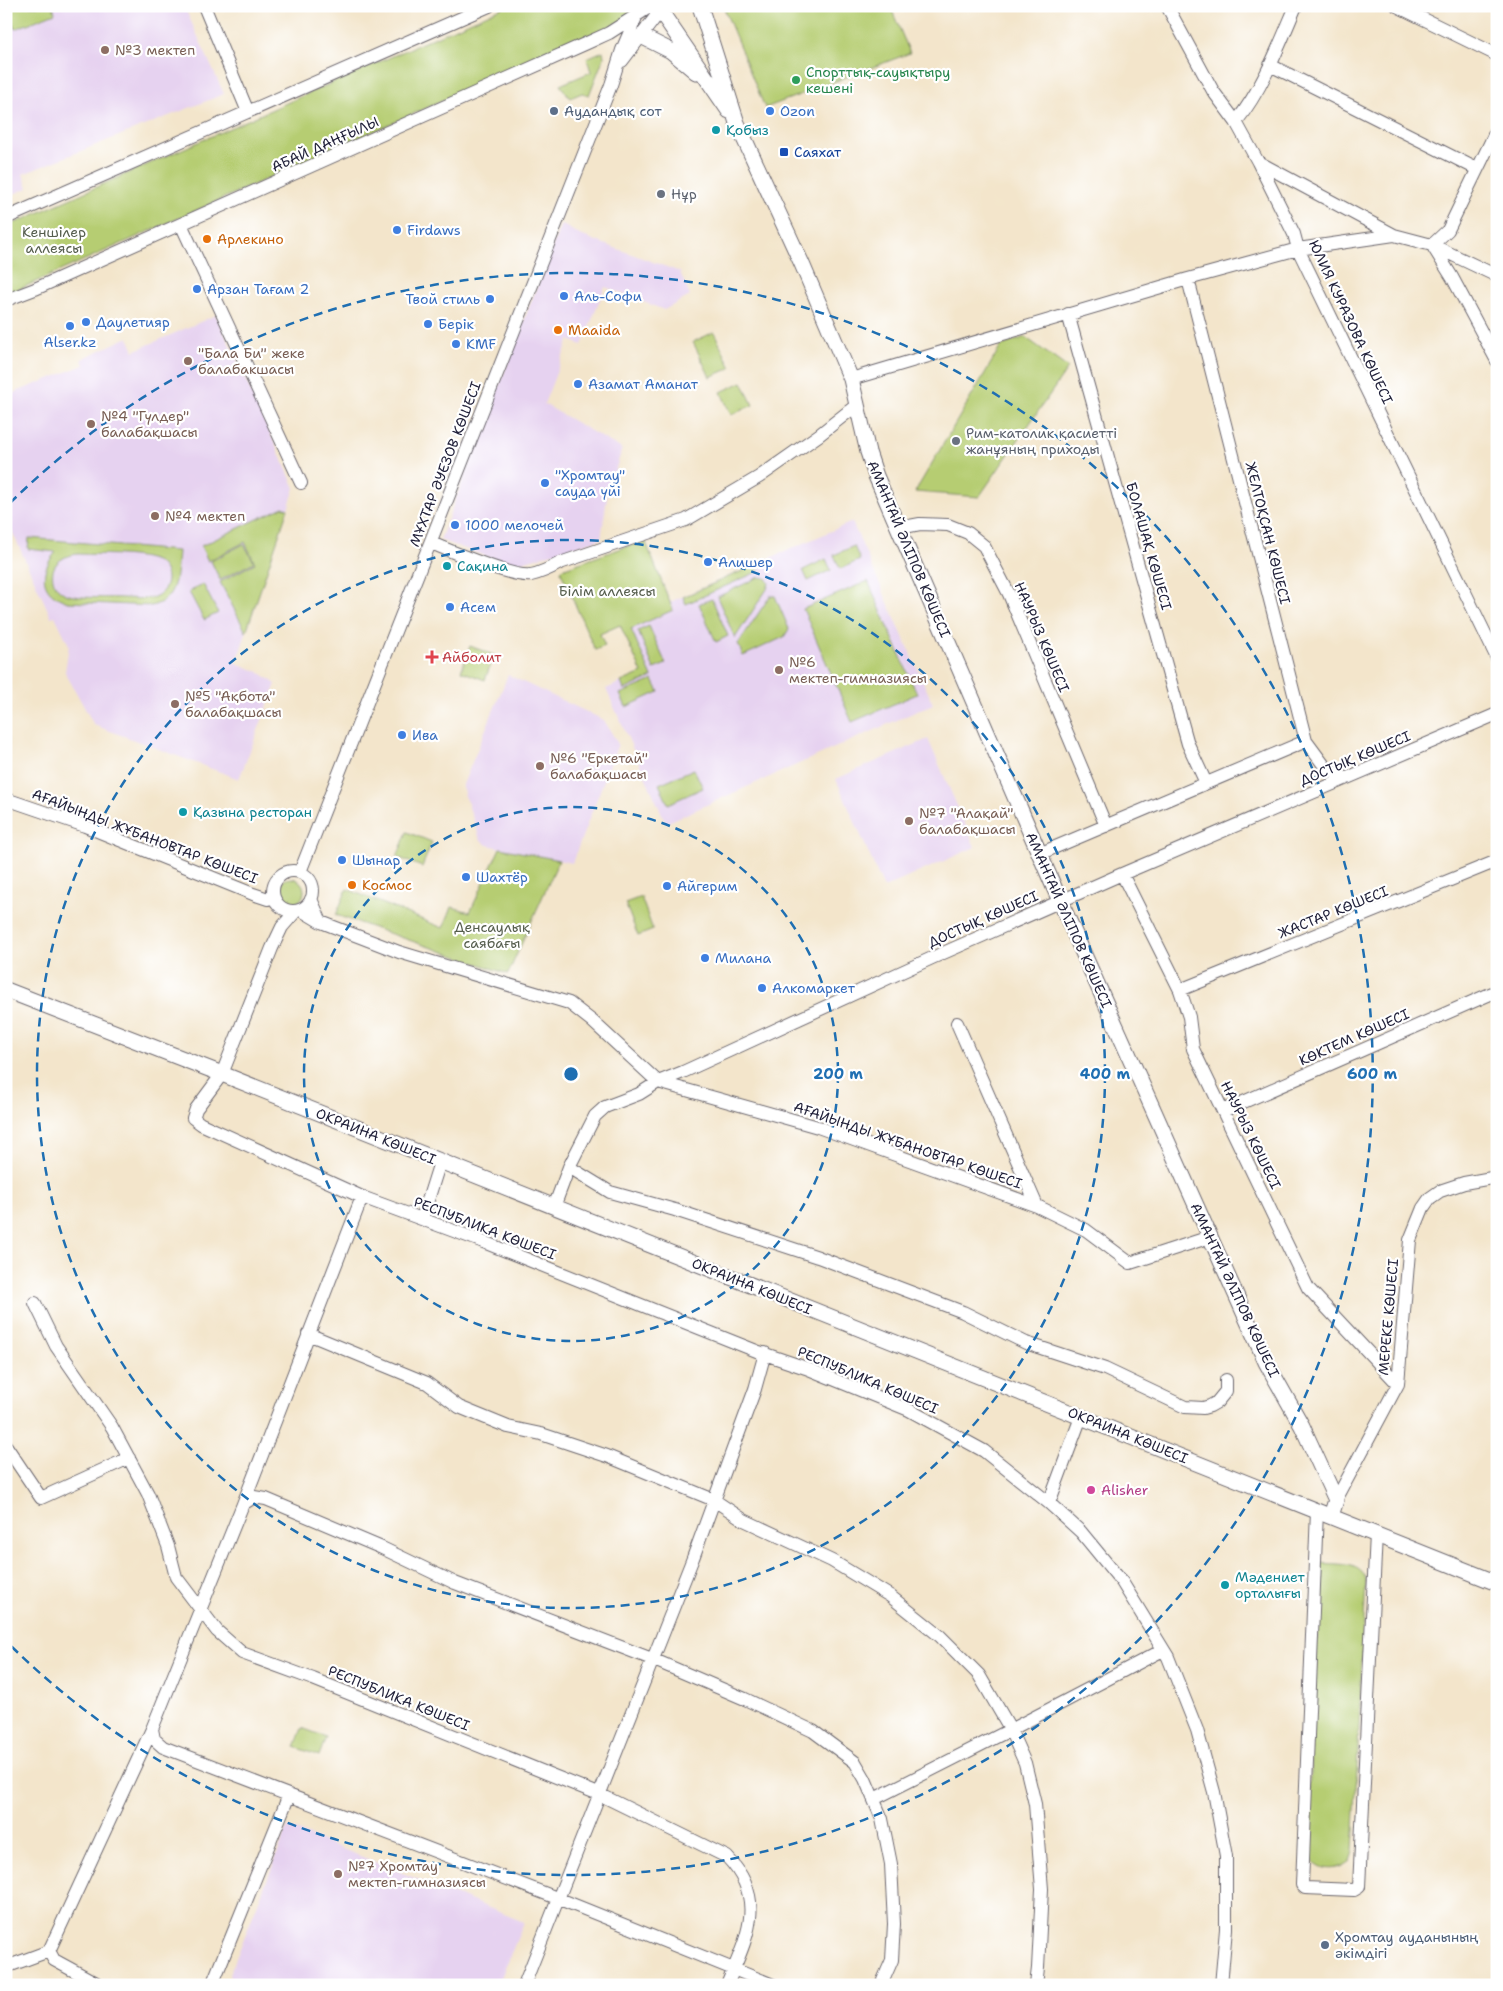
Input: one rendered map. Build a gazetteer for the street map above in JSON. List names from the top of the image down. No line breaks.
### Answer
{"streets":{"main road":["АМАНТАЙ ӘЛІПОВ КӨШЕСІ","ОКРАИНА КӨШЕСІ"],"street":["АБАЙ ДАҢҒЫЛЫ","ЮЛИЯ КУРАЗОВА КӨШЕСІ","МҰХТАР ӘУЕЗОВ КӨШЕСІ","ЖЕЛТОҚСАН КӨШЕСІ","БОЛАШАҚ КӨШЕСІ","НАУРЫЗ КӨШЕСІ","ДОСТЫҚ КӨШЕСІ","АҒАЙЫНДЫ ЖҰБАНОВТАР КӨШЕСІ","ЖАСТАР КӨШЕСІ","КӨКТЕМ КӨШЕСІ","РЕСПУБЛИКА КӨШЕСІ","МЕРЕКЕ КӨШЕСІ"]},"crossings":[["АБАЙ ДАҢҒЫЛЫ","МҰХТАР ӘУЕЗОВ КӨШЕСІ"],["АБАЙ ДАҢҒЫЛЫ","АМАНТАЙ ӘЛІПОВ КӨШЕСІ"],["МҰХТАР ӘУЕЗОВ КӨШЕСІ","АМАНТАЙ ӘЛІПОВ КӨШЕСІ"],["МҰХТАР ӘУЕЗОВ КӨШЕСІ","АҒАЙЫНДЫ ЖҰБАНОВТАР КӨШЕСІ"],["ЖЕЛТОҚСАН КӨШЕСІ","ДОСТЫҚ КӨШЕСІ"],["АМАНТАЙ ӘЛІПОВ КӨШЕСІ","НАУРЫЗ КӨШЕСІ"],["АМАНТАЙ ӘЛІПОВ КӨШЕСІ","ДОСТЫҚ КӨШЕСІ"],["АМАНТАЙ ӘЛІПОВ КӨШЕСІ","АҒАЙЫНДЫ ЖҰБАНОВТАР КӨШЕСІ"],["АМАНТАЙ ӘЛІПОВ КӨШЕСІ","МЕРЕКЕ КӨШЕСІ"],["НАУРЫЗ КӨШЕСІ","ДОСТЫҚ КӨШЕСІ"],["НАУРЫЗ КӨШЕСІ","ЖАСТАР КӨШЕСІ"],["НАУРЫЗ КӨШЕСІ","КӨКТЕМ КӨШЕСІ"],["НАУРЫЗ КӨШЕСІ","МЕРЕКЕ КӨШЕСІ"],["ДОСТЫҚ КӨШЕСІ","АҒАЙЫНДЫ ЖҰБАНОВТАР КӨШЕСІ"],["ДОСТЫҚ КӨШЕСІ","ОКРАИНА КӨШЕСІ"],["ОКРАИНА КӨШЕСІ","РЕСПУБЛИКА КӨШЕСІ"]],"parks":["Кеншілер аллеясы","Білім аллеясы","Денсаулық саябағы"],"places":{"other":["№3 мектеп","Спорттық-сауықтыру кешені","Аудандық сот","Ozon","Қобыз","Нұр","Firdaws","Арлекино","Арзан Тағам 2","Аль-Софи","Твой стиль","Даулетияр","Берік","Alser.kz","Maaida","KMF","\"Бала Би\" жеке балабакшасы","Азамат Аманат","№4 \"Гүлдер\" балабақшасы","Рим-католик қасиетті жанұяның приходы","\"Хромтау\" сауда үйі","№4 мектеп","1000 мелочей","Алишер","Сақина","Асем","№6 мектеп-гимназиясы","№5 \"Ақбота\" балабақшасы","Ива","№6 \"Еркетай\" балабақшасы","Қазына ресторан","№7 \"Алақай\" балабақшасы","Шынар","Шахтёр","Космос","Айгерим","Милана","Алкомаркет","Alisher","Мәдениет орталығы","№7 Хромтау мектеп-гимназиясы","Хромтау ауданының әкімдігі"],"transit":["Саяхат"],"health":["Айболит"]},"rings":["200 m","400 m","600 m"]}
